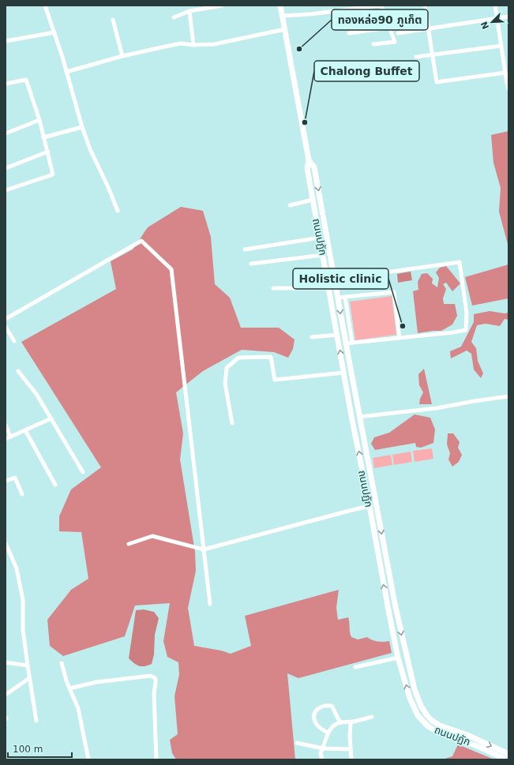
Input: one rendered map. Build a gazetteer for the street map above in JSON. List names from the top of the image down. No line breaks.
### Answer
{"streets":{"main road":["ถนนปฏัก"]},"places":["ทองหล่อ90 ภูเก็ต","Chalong Buffet","Holistic clinic"],"scale_bar":"100 m","north":"bottom left"}
